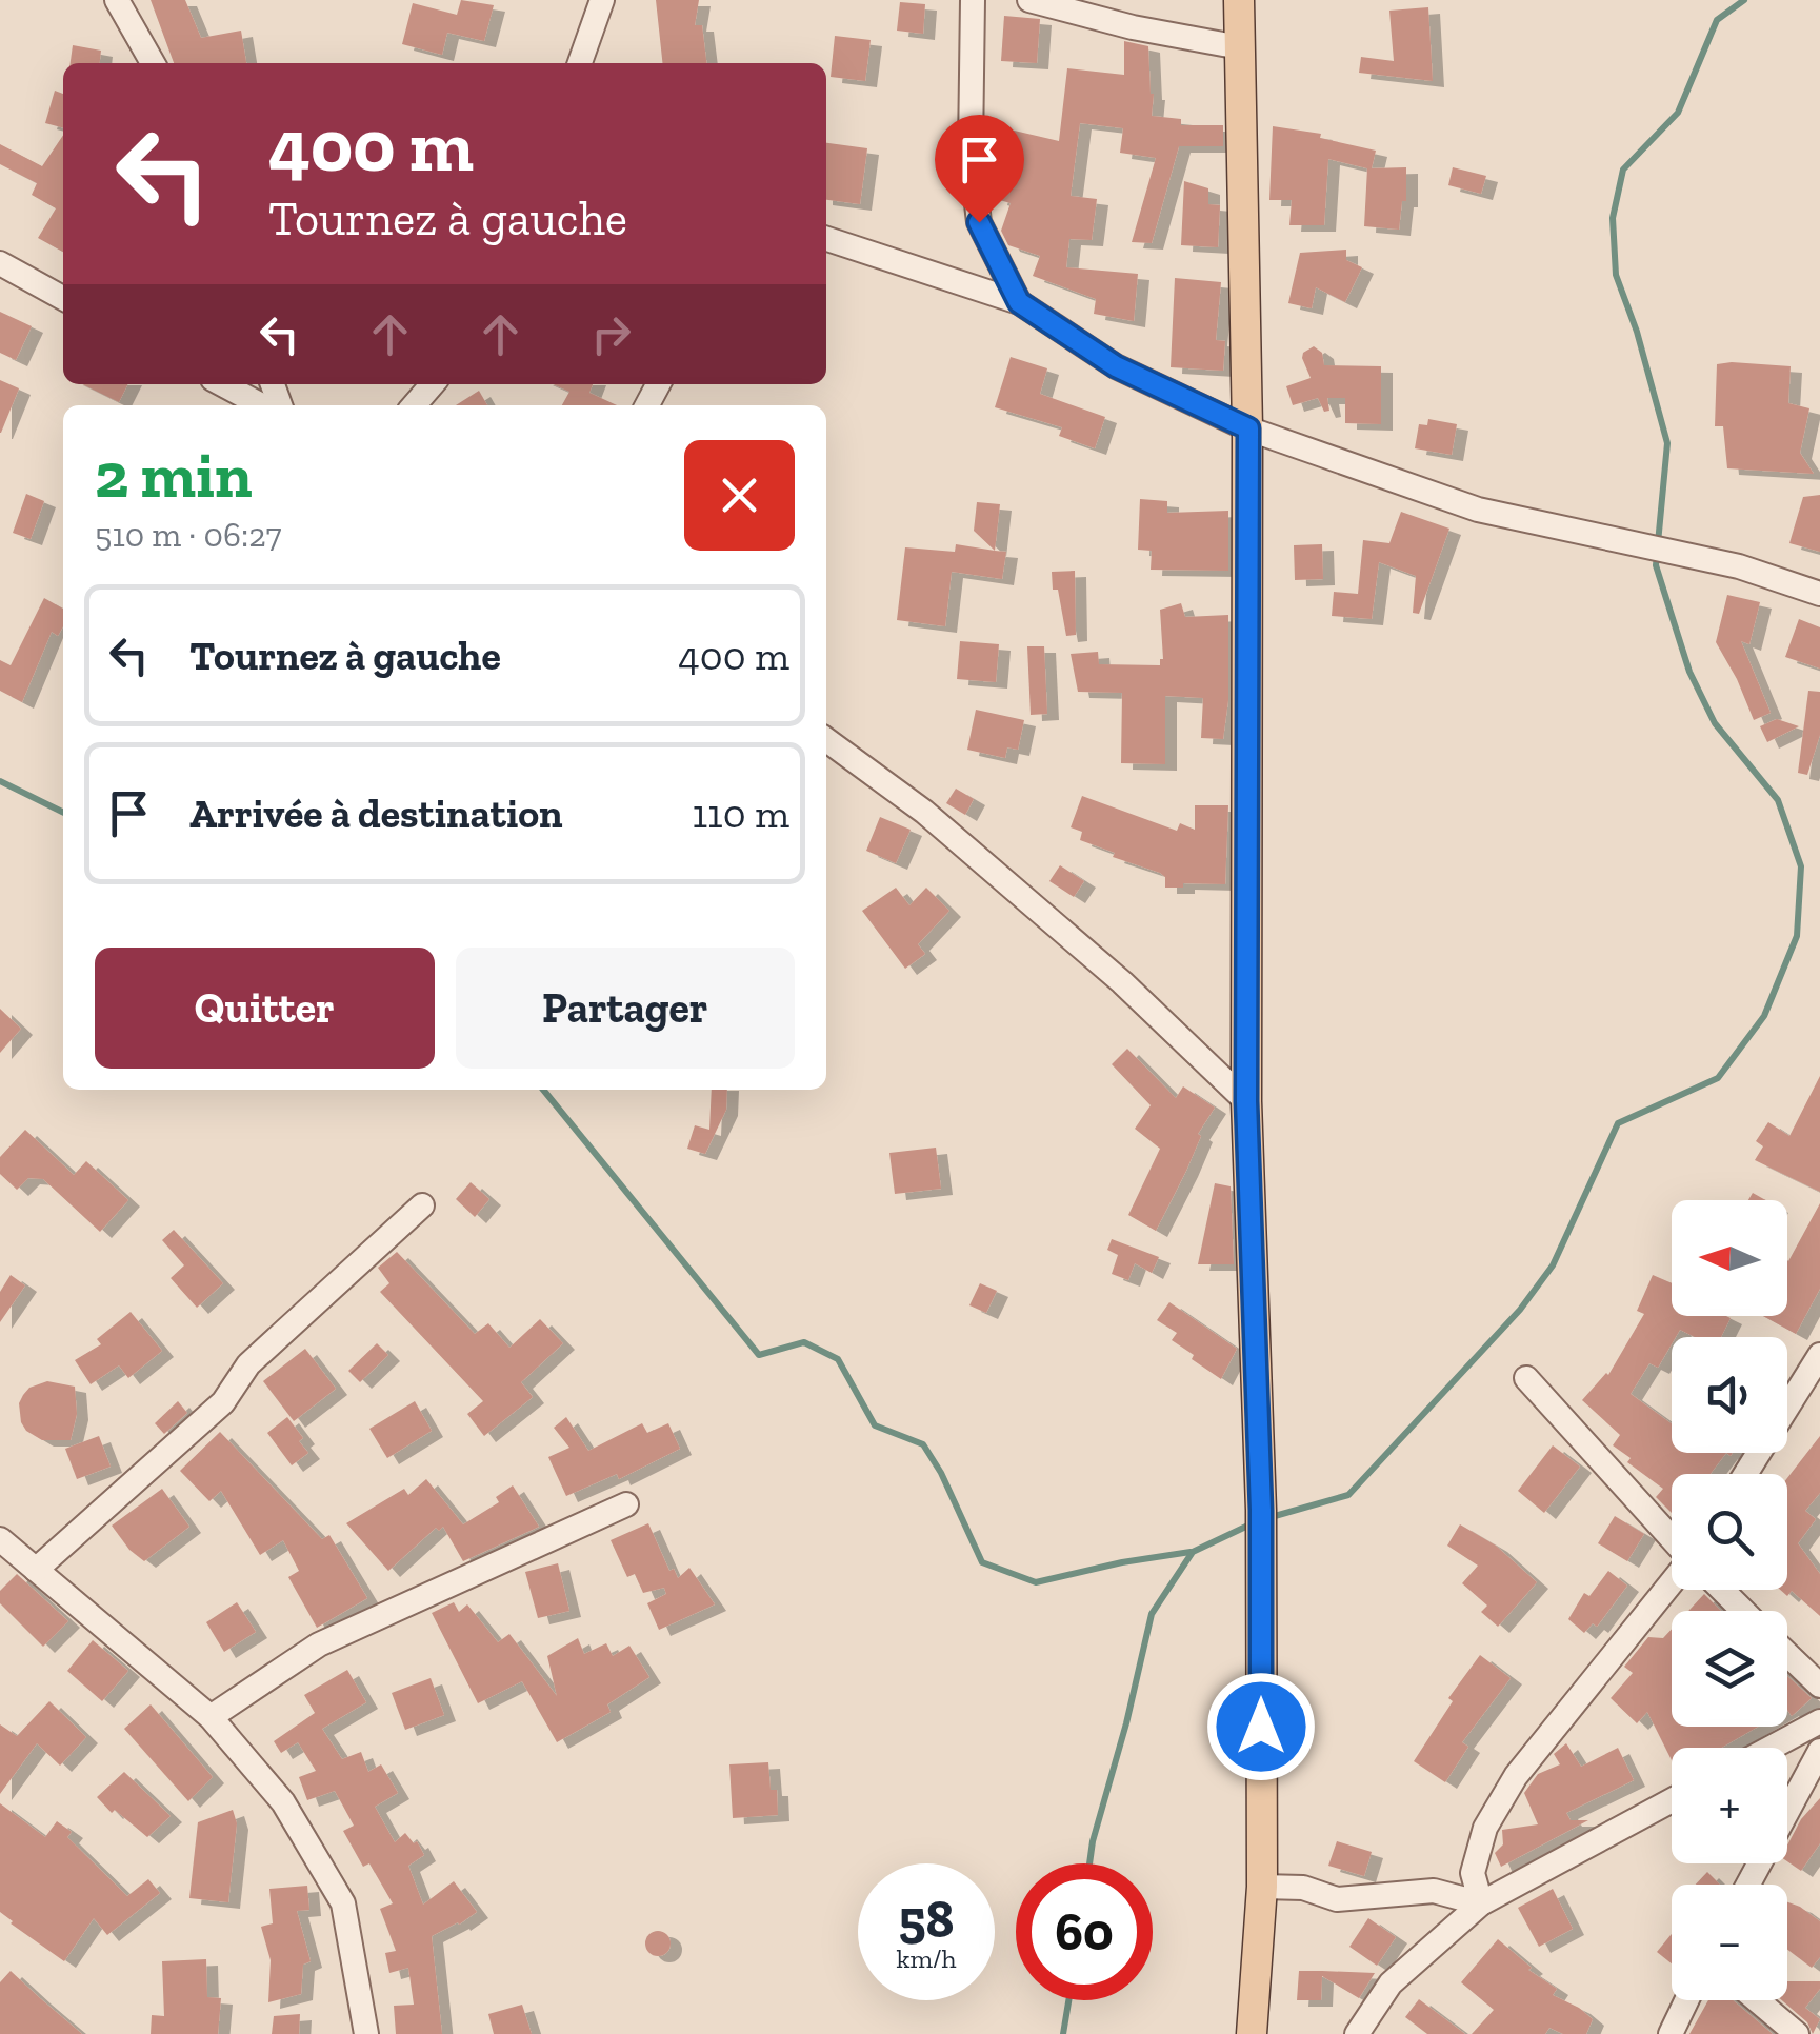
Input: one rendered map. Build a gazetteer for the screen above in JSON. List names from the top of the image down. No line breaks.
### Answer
{"north":"left","page":{"turn":["400 m","Tournez à gauche"],"heading":["2 min","510 m · 06:27"],"list":[{"name":"Tournez à gauche","value":"400 m"},{"name":"Arrivée à destination","value":"110 m"}],"buttons":["Quitter","Partager"],"map_buttons":["+","−"],"speed":"58 km/h","limit":"60"}}
